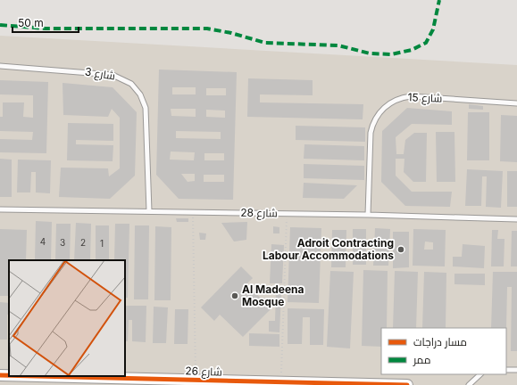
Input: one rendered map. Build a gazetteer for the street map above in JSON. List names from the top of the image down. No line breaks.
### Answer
{"streets":{"street":["شارع 26"],"lane":["شارع 3","شارع 15","شارع 28"]},"crossings":[["شارع 3","شارع 28"],["شارع 15","شارع 28"]],"places":["Adroit Contracting Labour Accommodations","Al Madeena Mosque"],"house_numbers":["4","3","2","1"],"legend":["مسار دراجات","ممر"],"scale_bar":"50 m"}
